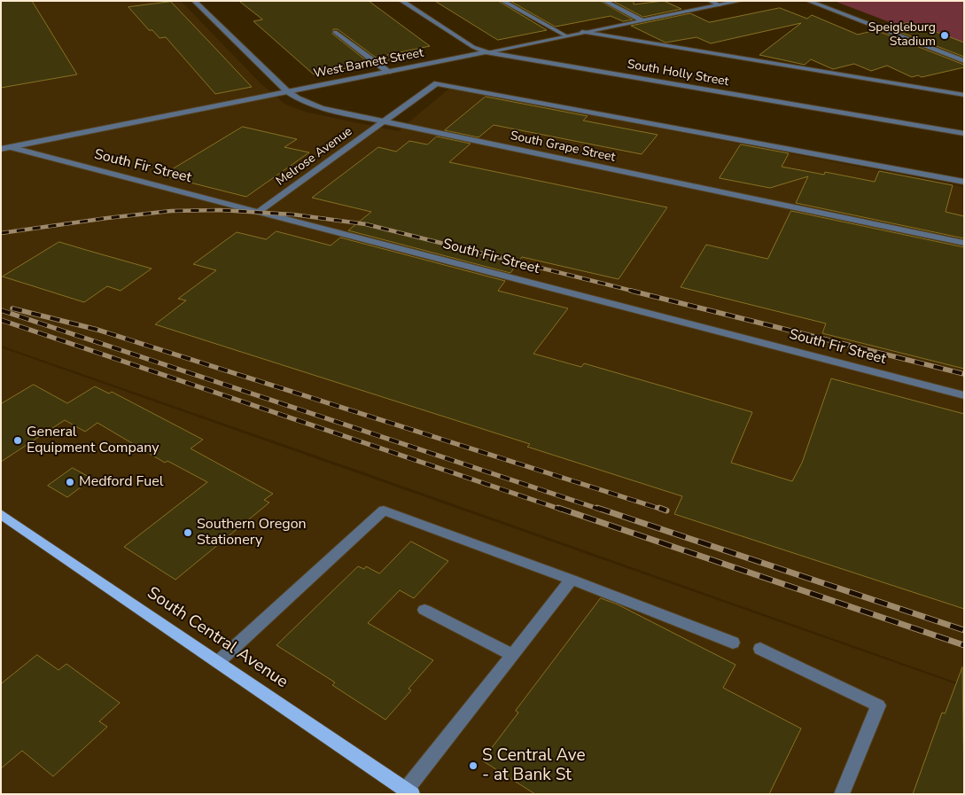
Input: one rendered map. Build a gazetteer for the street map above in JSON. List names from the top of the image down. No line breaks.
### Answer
{"streets":{"main road":["South Central Avenue"],"street":["West Barnett Street","South Holly Street","South Grape Street","Melrose Avenue","South Fir Street"]},"crossings":[["West Barnett Street","South Holly Street"],["West Barnett Street","South Grape Street"],["West Barnett Street","South Fir Street"],["South Grape Street","Melrose Avenue"],["Melrose Avenue","South Fir Street"]],"places":["Speigleburg Stadium","General Equipment Company","Medford Fuel","Southern Oregon Stationery","S Central Ave - at Bank St"]}
